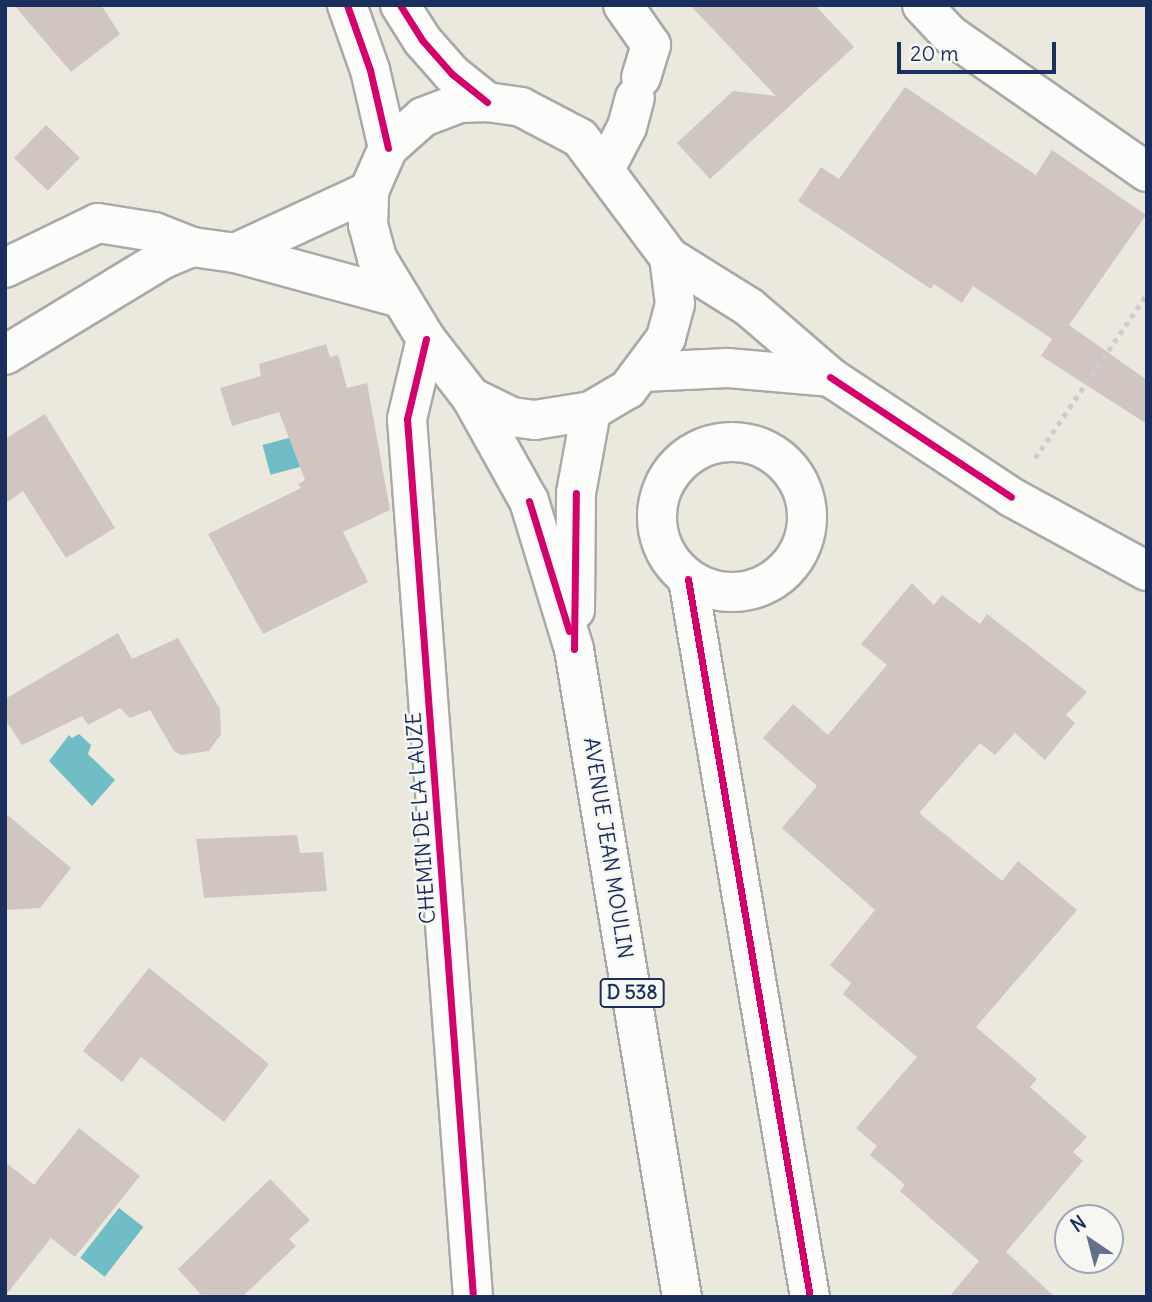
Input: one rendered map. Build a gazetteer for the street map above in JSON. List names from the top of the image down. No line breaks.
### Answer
{"streets":{"main road":["CHEMIN DE LA LAUZE","AVENUE JEAN MOULIN","D 538"]},"crossings":[["CHEMIN DE LA LAUZE","AVENUE JEAN MOULIN"]],"scale_bar":"20 m","north":"top left"}
